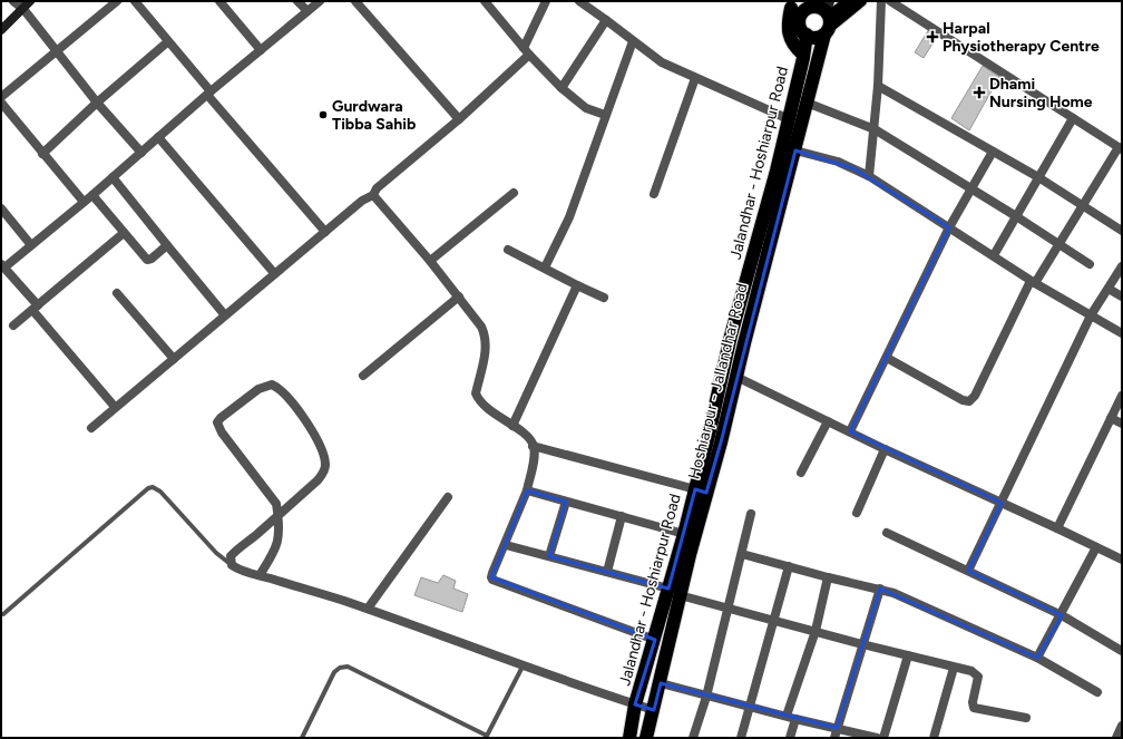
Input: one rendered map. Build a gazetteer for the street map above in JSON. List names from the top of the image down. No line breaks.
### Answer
{"streets":{"highway":["Jalandhar - Hoshiarpur Road","Hoshiarpur - Jallandhar Road"]},"crossings":[["Jalandhar - Hoshiarpur Road","Hoshiarpur - Jallandhar Road"]],"places":{"health":["Harpal Physiotherapy Centre","Dhami Nursing Home"],"other":["Gurdwara Tibba Sahib"]}}
